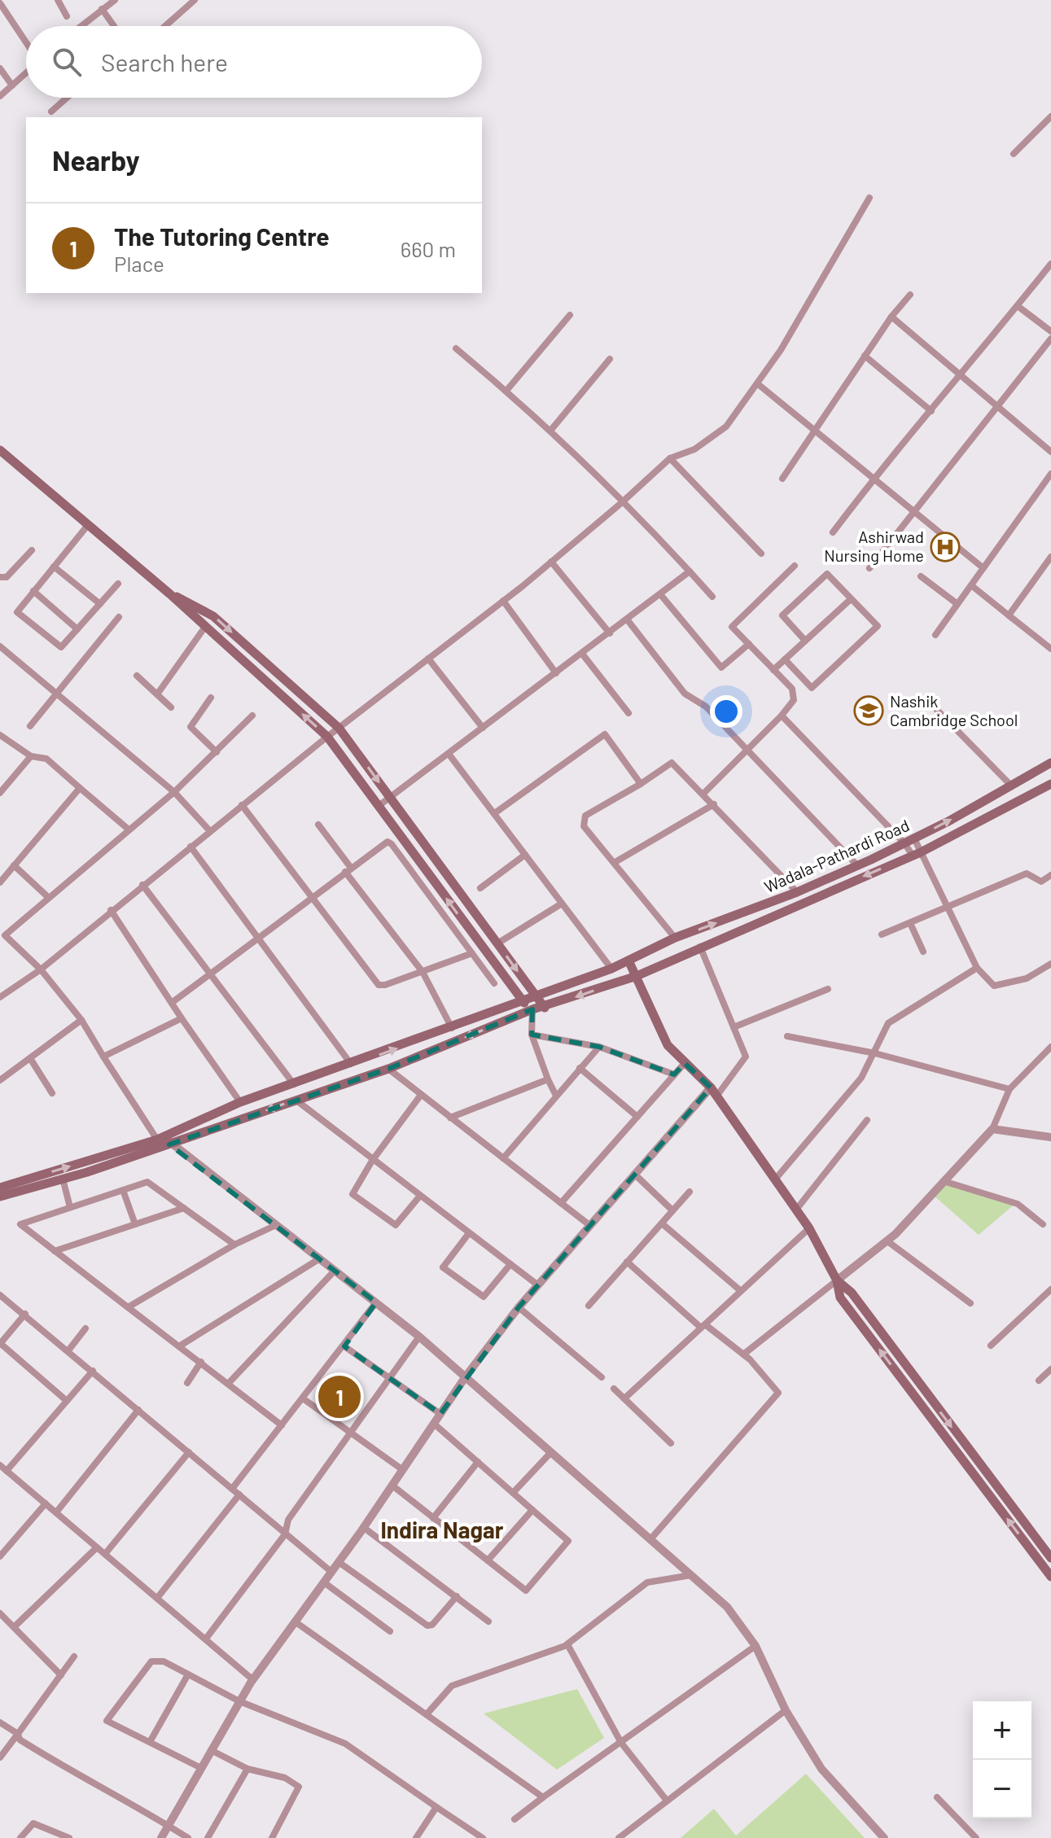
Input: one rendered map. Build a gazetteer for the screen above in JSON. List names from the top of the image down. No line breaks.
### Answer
{"streets":{"main road":["Wadala-Pathardi Road"]},"districts":["Indira Nagar"],"places":{"hospital":["Ashirwad Nursing Home"],"school or university":["Nashik Cambridge School"]},"page":{"search":"Search here","heading":"Nearby","list":[{"mark":"1","name":"The Tutoring Centre","note":"Place","value":"660 m"}],"pins":"1","map_buttons":["+","−"]}}
